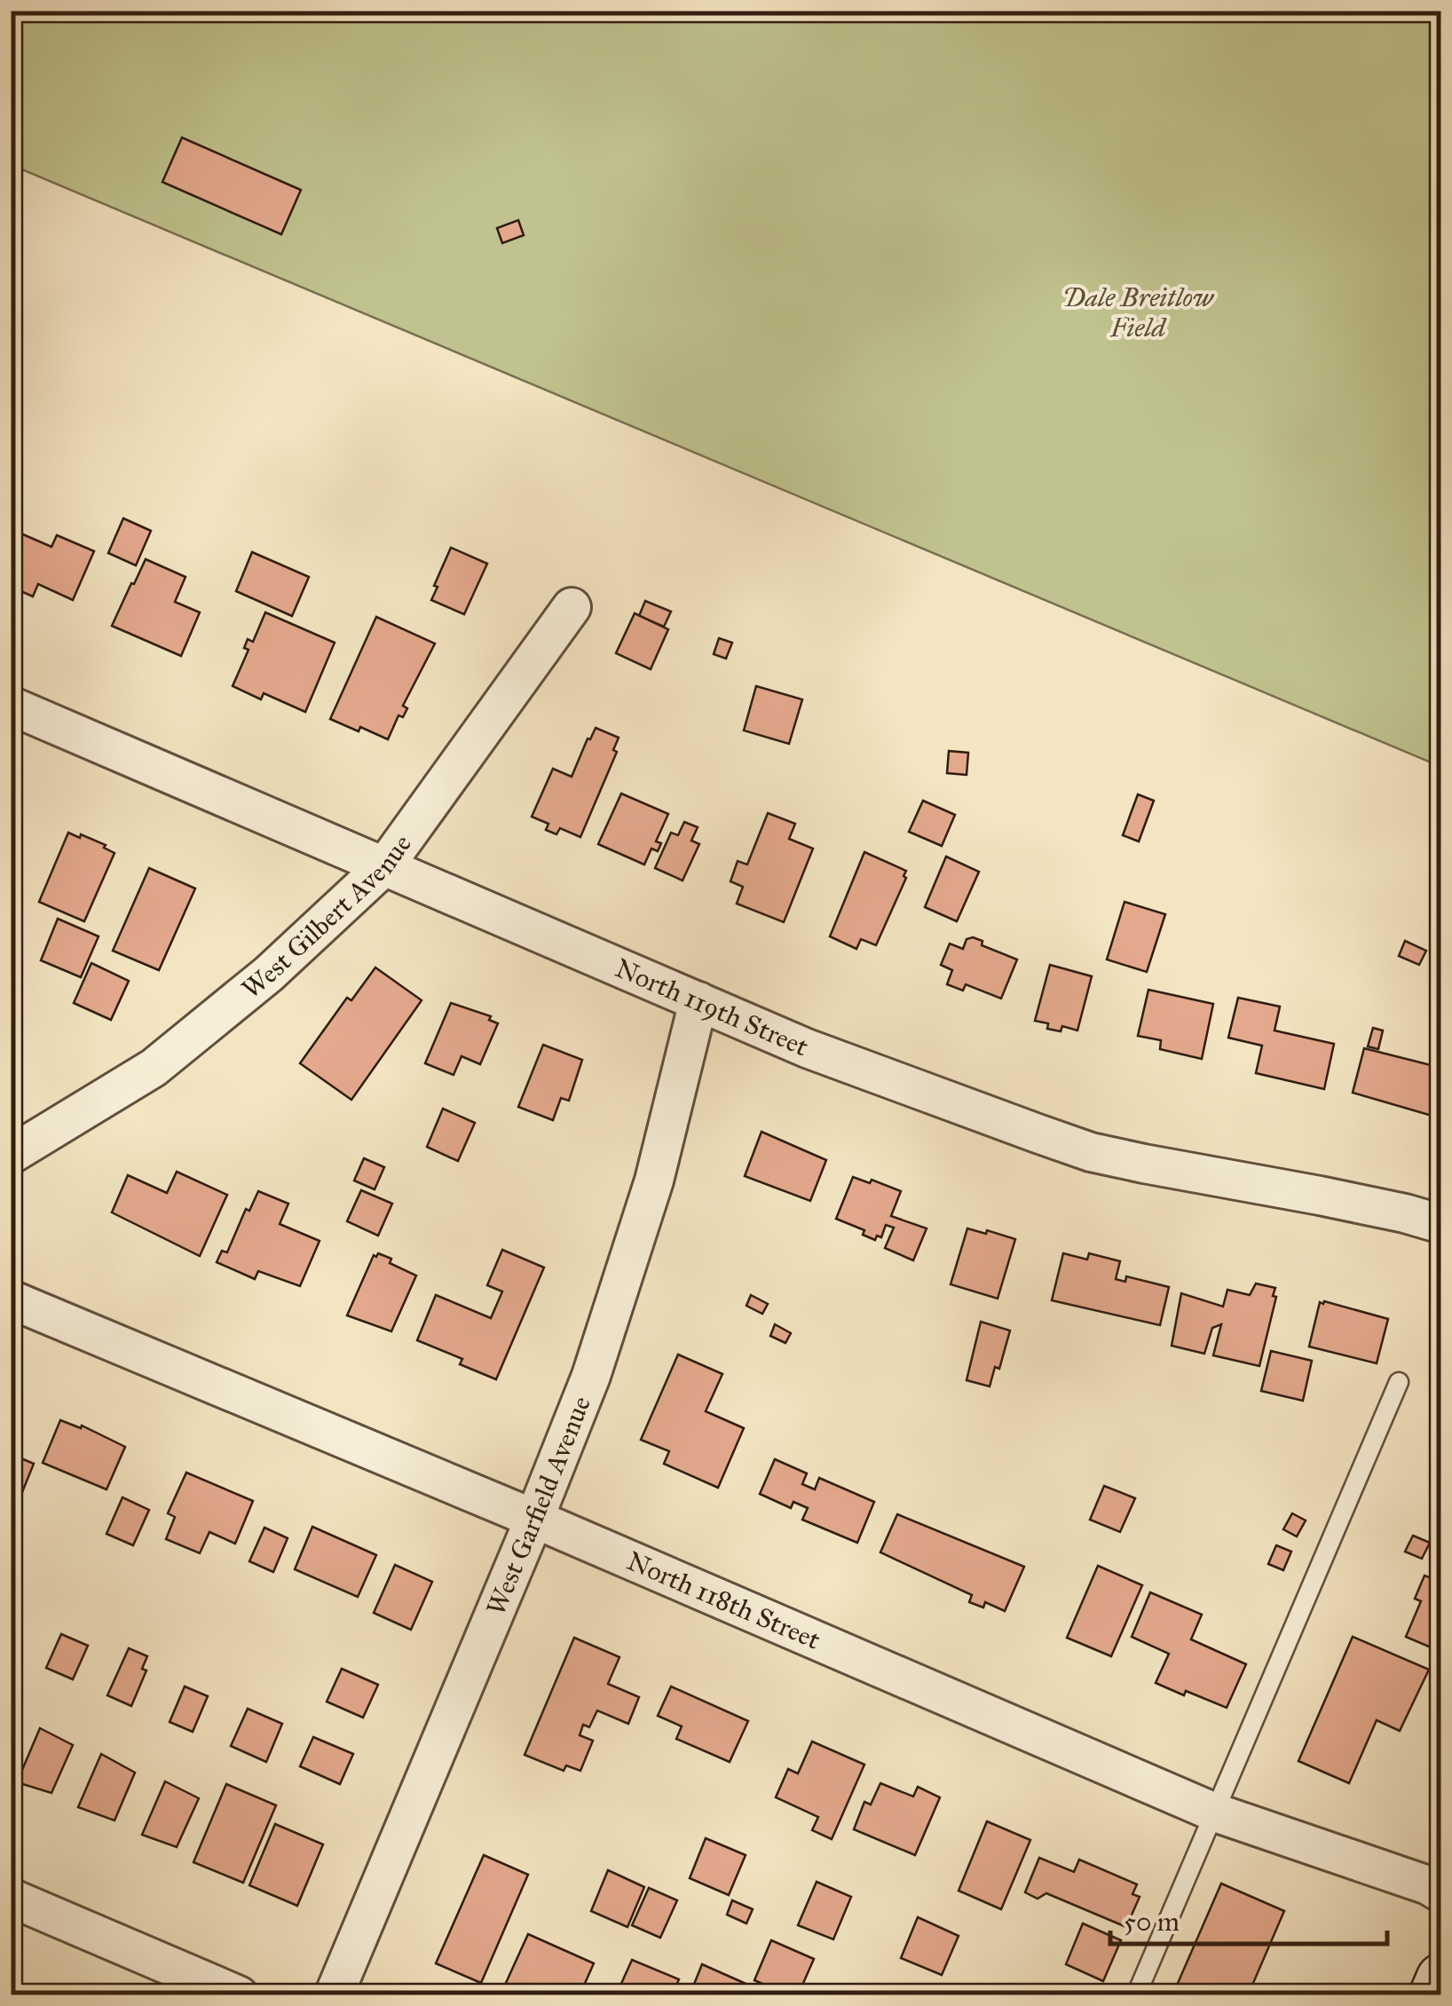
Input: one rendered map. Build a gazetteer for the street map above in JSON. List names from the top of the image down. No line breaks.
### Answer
{"streets":{"street":["West Gilbert Avenue","North 119th Street","West Garfield Avenue","North 118th Street"]},"crossings":[["West Gilbert Avenue","North 119th Street"],["North 119th Street","West Garfield Avenue"],["West Garfield Avenue","North 118th Street"]],"parks":["Dale Breitlow Field"],"scale_bar":"50 m"}
